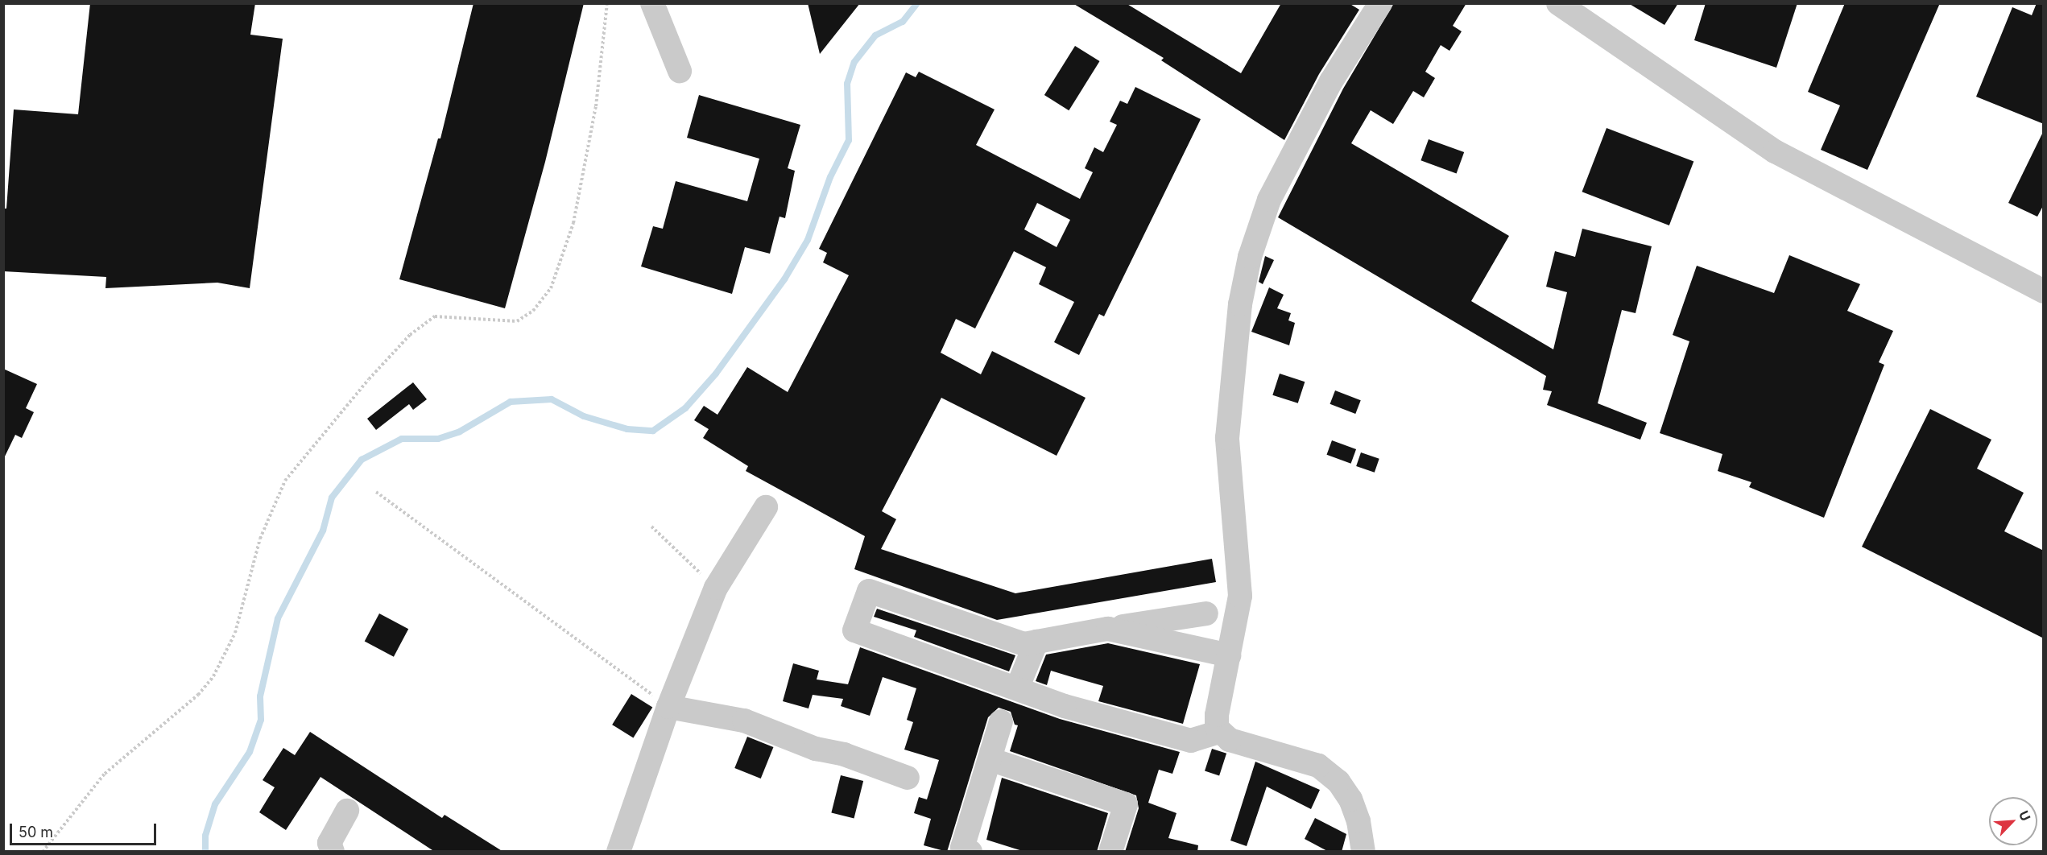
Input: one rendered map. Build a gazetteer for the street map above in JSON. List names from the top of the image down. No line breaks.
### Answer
{"scale_bar":"50 m","north":"top right"}
